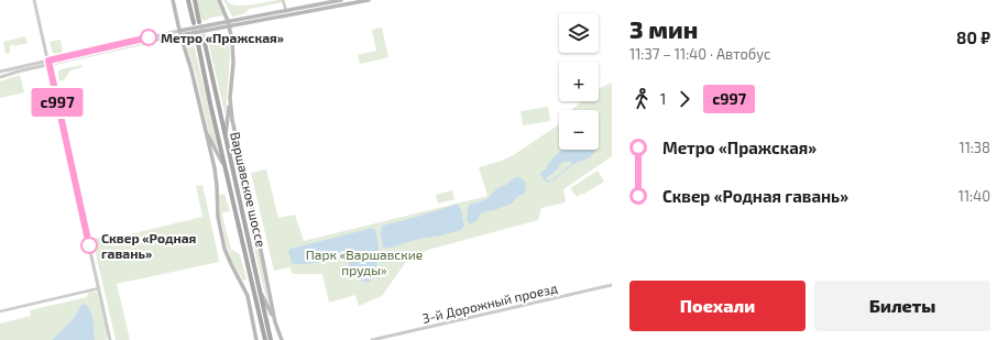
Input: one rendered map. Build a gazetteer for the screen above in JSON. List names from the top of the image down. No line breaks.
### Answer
{"streets":{"main road":["Варшавское шоссе"],"street":["3-й Дорожный проезд"]},"parks":["Парк «Варшавские пруды»"],"places":["Метро «Пражская»","Сквер «Родная гавань»"],"lines":["bus line с997"],"page":{"on_map":"с997","heading":["3 мин","11:37 – 11:40 · Автобус","80 ₽"],"map_buttons":["+","−"],"legs":["1","с997"],"list":[{"name":"Метро «Пражская»","value":"11:38"},{"name":"Сквер «Родная гавань»","value":"11:40"}],"buttons":["Поехали","Билеты"]}}
